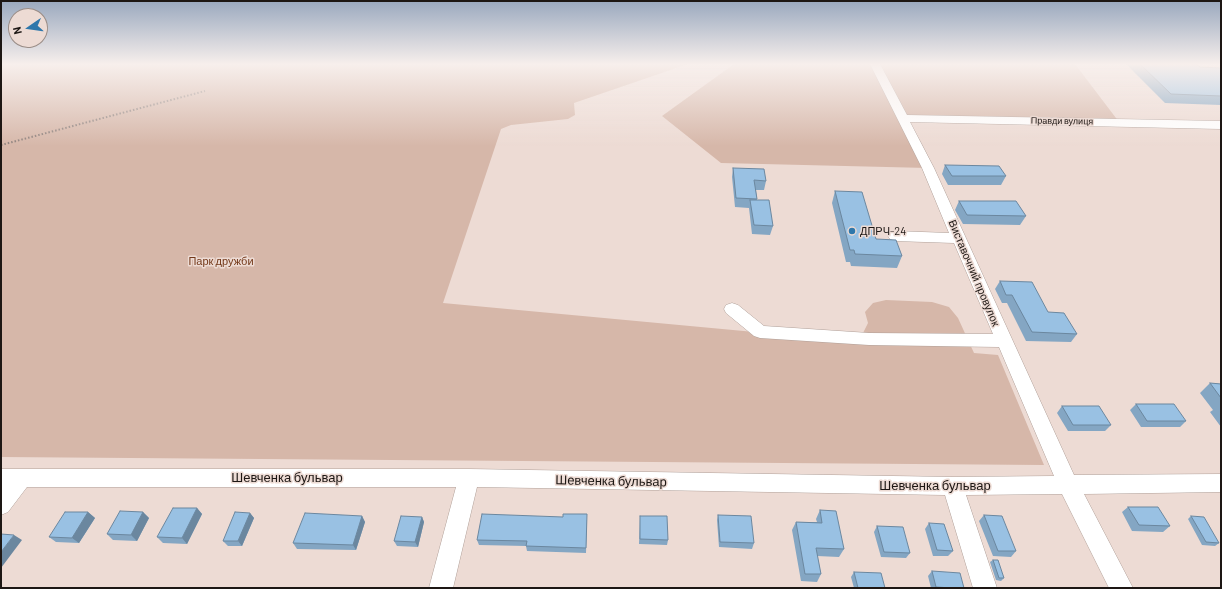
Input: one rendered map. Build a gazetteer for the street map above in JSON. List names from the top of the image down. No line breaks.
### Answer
{"streets":{"street":["Правди вулиця","Виставочний провулок","Шевченка бульвар"]},"crossings":[["Правди вулиця","Виставочний провулок"],["Виставочний провулок","Шевченка бульвар"]],"parks":["Парк дружби"],"places":["ДПРЧ-24"],"north":"left"}
